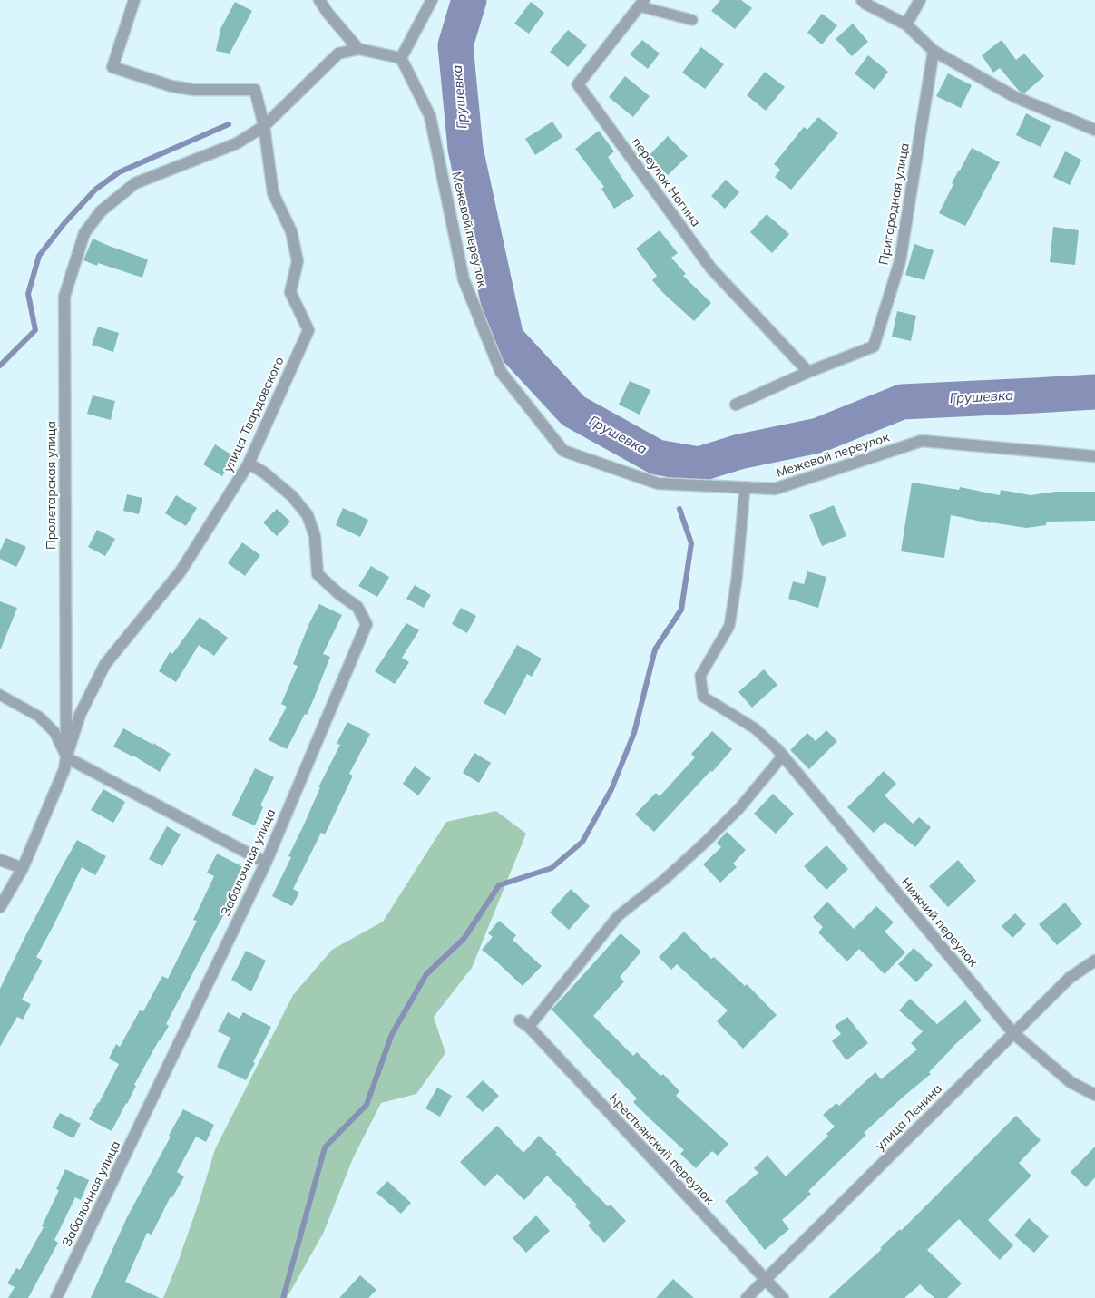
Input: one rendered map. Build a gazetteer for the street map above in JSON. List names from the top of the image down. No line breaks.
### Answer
{"streets":{"street":["переулок Ногина","Пригородная улица","Межевой переулок","улица Твардовского","Пролетарская улица","Забалочная улица","Нижний переулок","улица Ленина","Крестьянский переулок"]},"crossings":[["переулок Ногина","Пригородная улица"],["улица Твардовского","Пролетарская улица"],["улица Твардовского","Забалочная улица"],["Нижний переулок","улица Ленина"],["улица Ленина","Крестьянский переулок"]],"water":["Грушевка"]}
